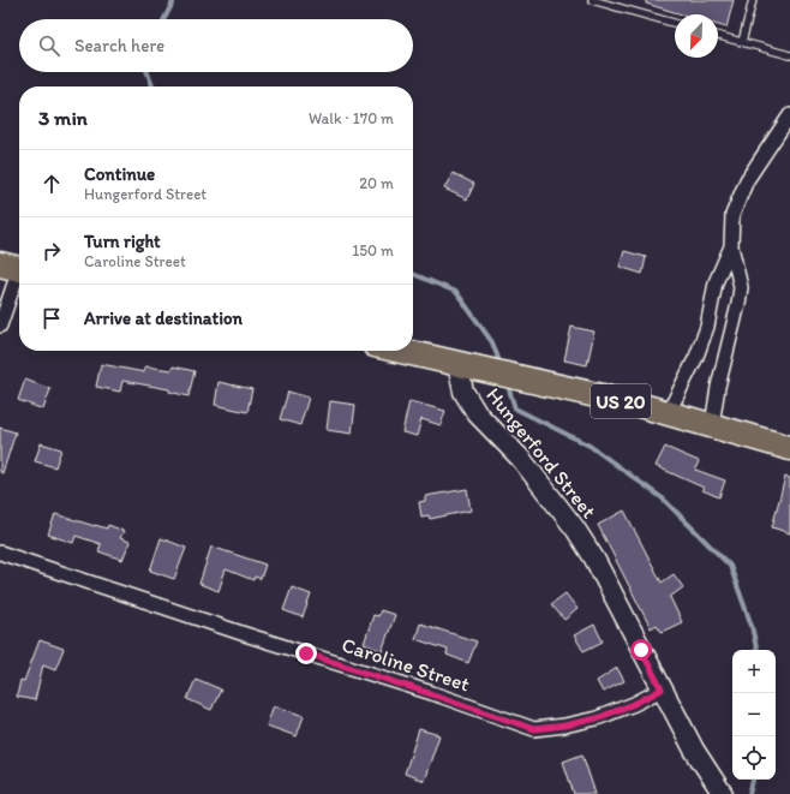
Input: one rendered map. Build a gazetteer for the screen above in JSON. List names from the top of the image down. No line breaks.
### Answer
{"streets":{"highway":["US 20"],"street":["Hungerford Street","Caroline Street"]},"crossings":[["US 20","Hungerford Street"],["Hungerford Street","Caroline Street"]],"north":"bottom left","page":{"search":"Search here","heading":["3 min","Walk · 170 m"],"list":[["Continue","Hungerford Street","20 m"],["Turn right","Caroline Street","150 m"],"Arrive at destination"],"map_buttons":["+","−"]}}
